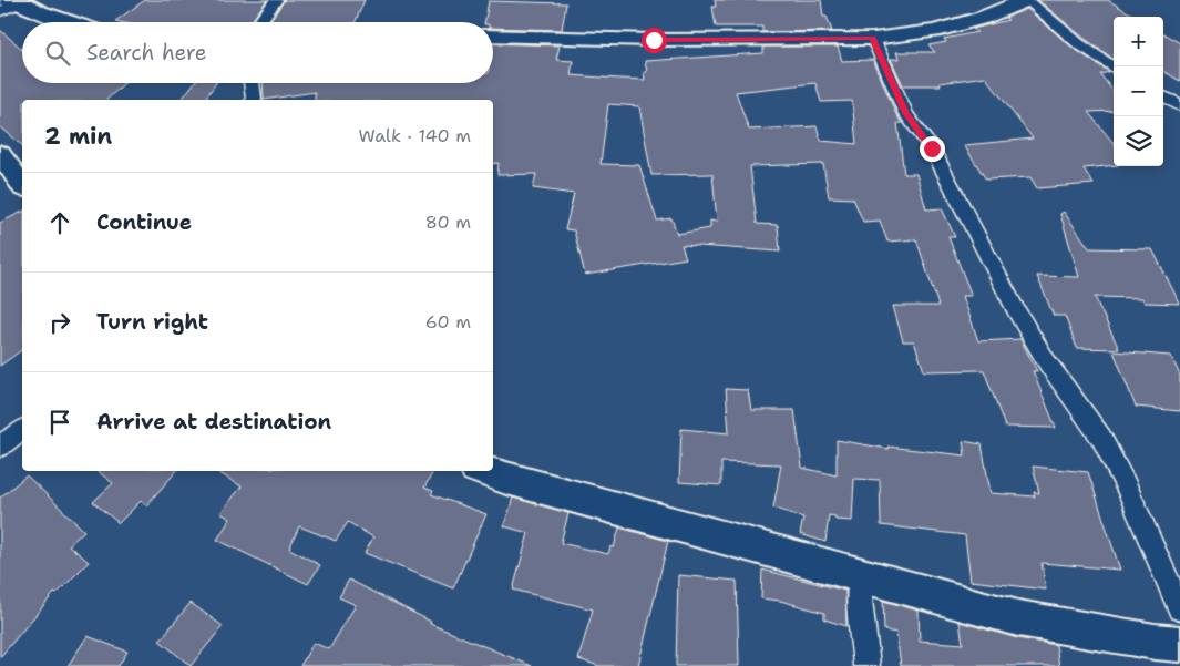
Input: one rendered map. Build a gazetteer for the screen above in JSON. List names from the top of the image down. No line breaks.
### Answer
{"page":{"map_buttons":["+","−"],"search":"Search here","heading":["2 min","Walk · 140 m"],"list":[["Continue","80 m"],["Turn right","60 m"],"Arrive at destination"]}}
